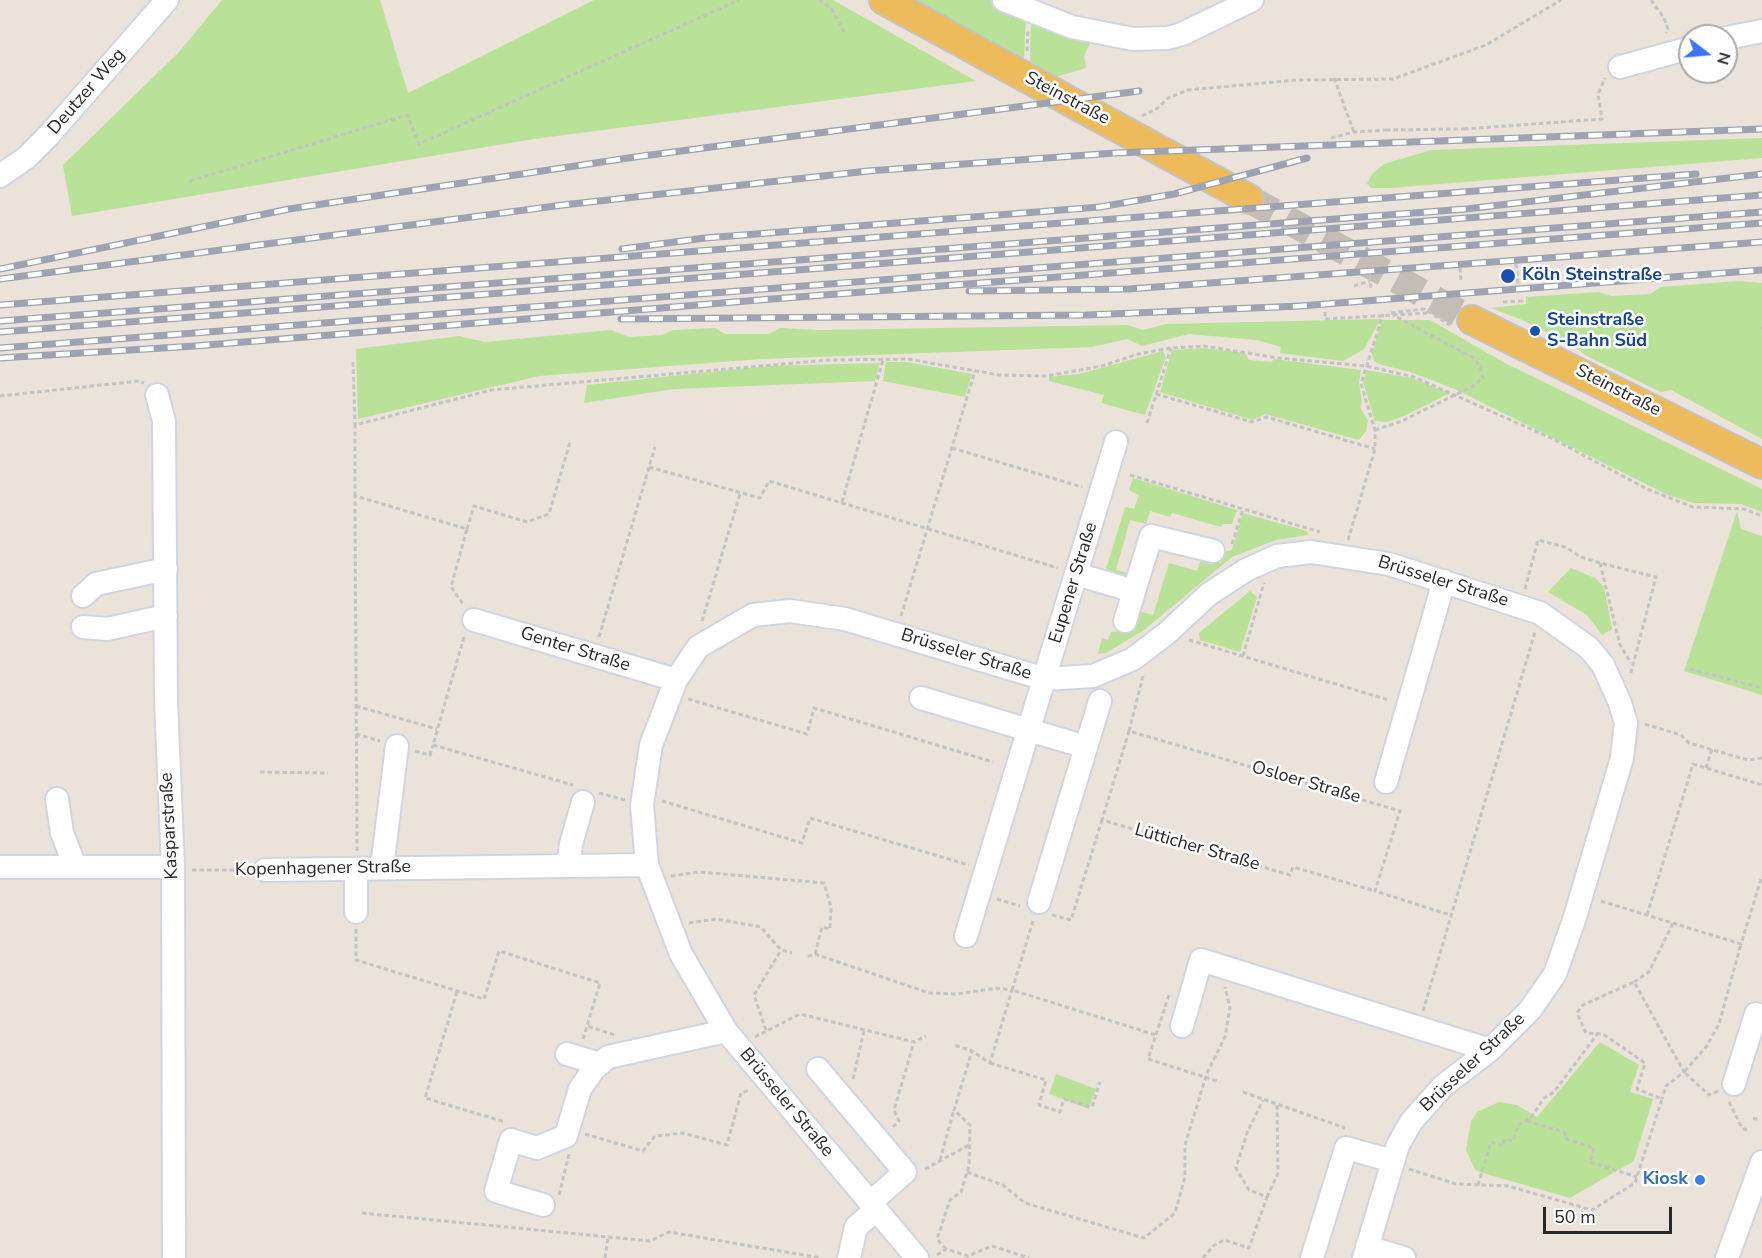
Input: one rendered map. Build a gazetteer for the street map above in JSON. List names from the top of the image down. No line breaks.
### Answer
{"streets":{"main road":["Steinstraße"],"street":["Deutzer Weg","Brüsseler Straße","Eupener Straße","Genter Straße","Osloer Straße","Kasparstraße","Kopenhagener Straße"],"path":["Lütticher Straße"]},"crossings":[["Brüsseler Straße","Eupener Straße"],["Brüsseler Straße","Genter Straße"],["Brüsseler Straße","Osloer Straße"],["Brüsseler Straße","Kopenhagener Straße"],["Osloer Straße","Lütticher Straße"],["Kasparstraße","Kopenhagener Straße"]],"places":["Köln Steinstraße","Steinstraße S-Bahn Süd","Kiosk"],"scale_bar":"50 m","north":"right"}
